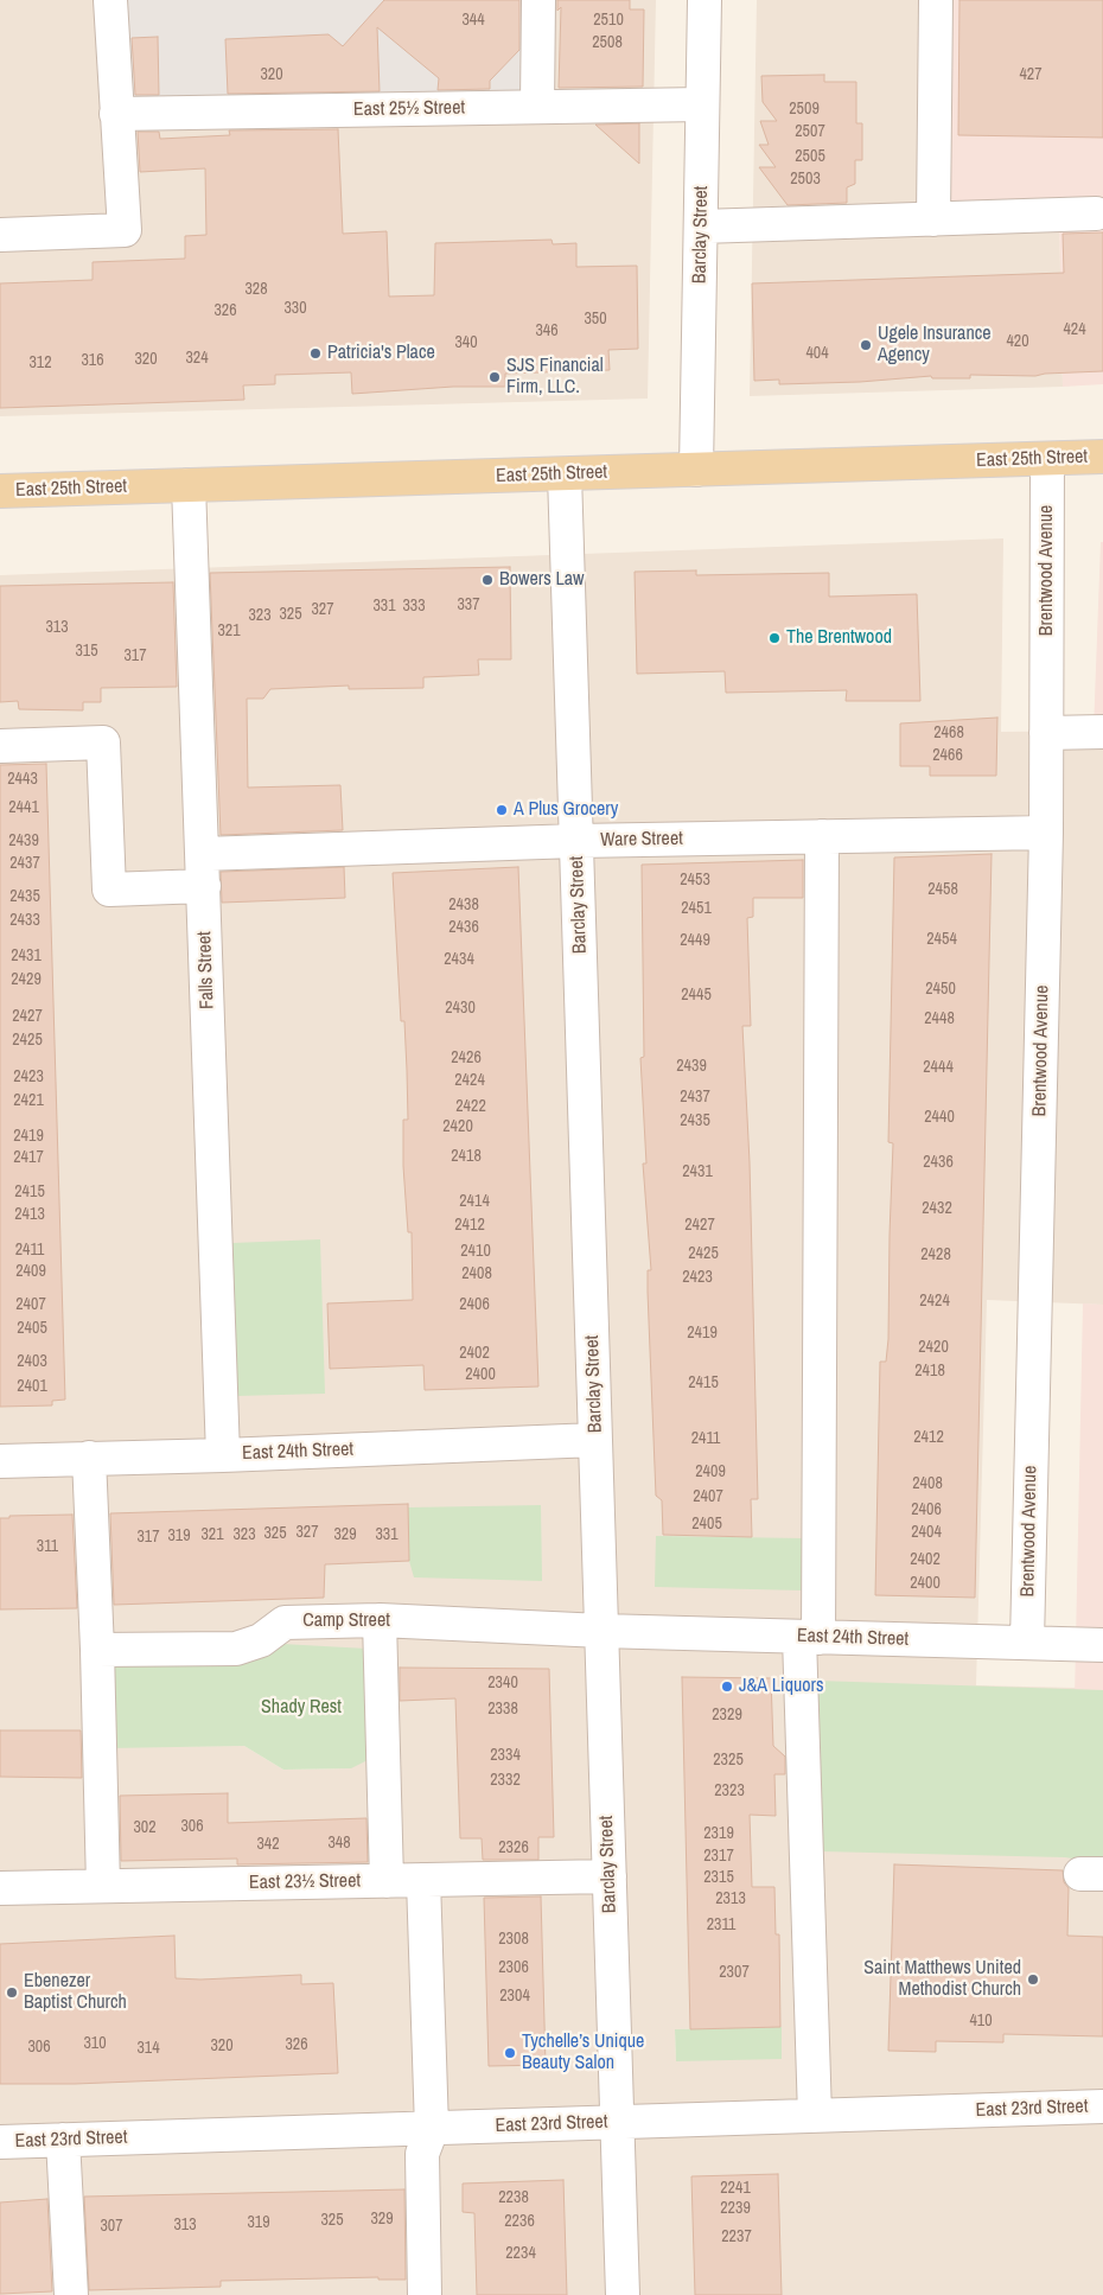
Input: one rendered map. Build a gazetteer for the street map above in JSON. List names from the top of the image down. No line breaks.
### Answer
{"streets":{"main road":["East 25th Street"],"street":["East 25½ Street","Barclay Street","Brentwood Avenue","Ware Street","Falls Street","East 24th Street","Camp Street","East 23½ Street","East 23rd Street"]},"crossings":[["East 25½ Street","Barclay Street"],["Barclay Street","East 25th Street"],["Barclay Street","Ware Street"],["Barclay Street","East 24th Street"],["Barclay Street","Camp Street"],["Barclay Street","East 23½ Street"],["Barclay Street","East 23rd Street"],["East 25th Street","Brentwood Avenue"],["East 25th Street","Falls Street"],["Brentwood Avenue","Ware Street"],["Brentwood Avenue","East 24th Street"],["Ware Street","Falls Street"],["Falls Street","East 24th Street"],["East 24th Street","Camp Street"]],"parks":["Shady Rest"],"places":["Ugele Insurance Agency","Patricia's Place","SJS Financial Firm, LLC.","Bowers Law","The Brentwood","A Plus Grocery","J&A Liquors","Saint Matthews United Methodist Church","Ebenezer Baptist Church","Tychelle’s Unique Beauty Salon"],"house_numbers":["344","2510","2508","320","427","2509","2507","2505","2503","328","330","326","350","424","346","420","340","404","324","320","316","312","337","331","333","327","325","323","313","321","315","317","2468","2466","2443","2441","2439","2437","2453","2458","2435","2438","2451","2433","2436","2454","2449","2431","2434","2429","2450","2445","2430","2427","2448","2425","2426","2439","2444","2423","2424","2437","2421","2422","2440","2435","2420","2419","2418","2417","2436","2431","2415","2414","2432","2413","2412","2427","2411","2410","2425","2428","2409","2408","2423","2424","2407","2406","2405","2419","2420","2402","2403","2418","2400","2415","2401","2412","2411","2409","2408","2407","2406","2405","327","2404","325","321","323","329","331","319","317","311","2402","2400","2340","2338","2329","2334","2325","2332","2323","306","302","2319","348","342","2326","2317","2315","2313","2311","2308","2306","2307","2304","410","310","326","320","306","314","2241","2238","2239","329","325","2236","319","313","307","2237","2234"]}
